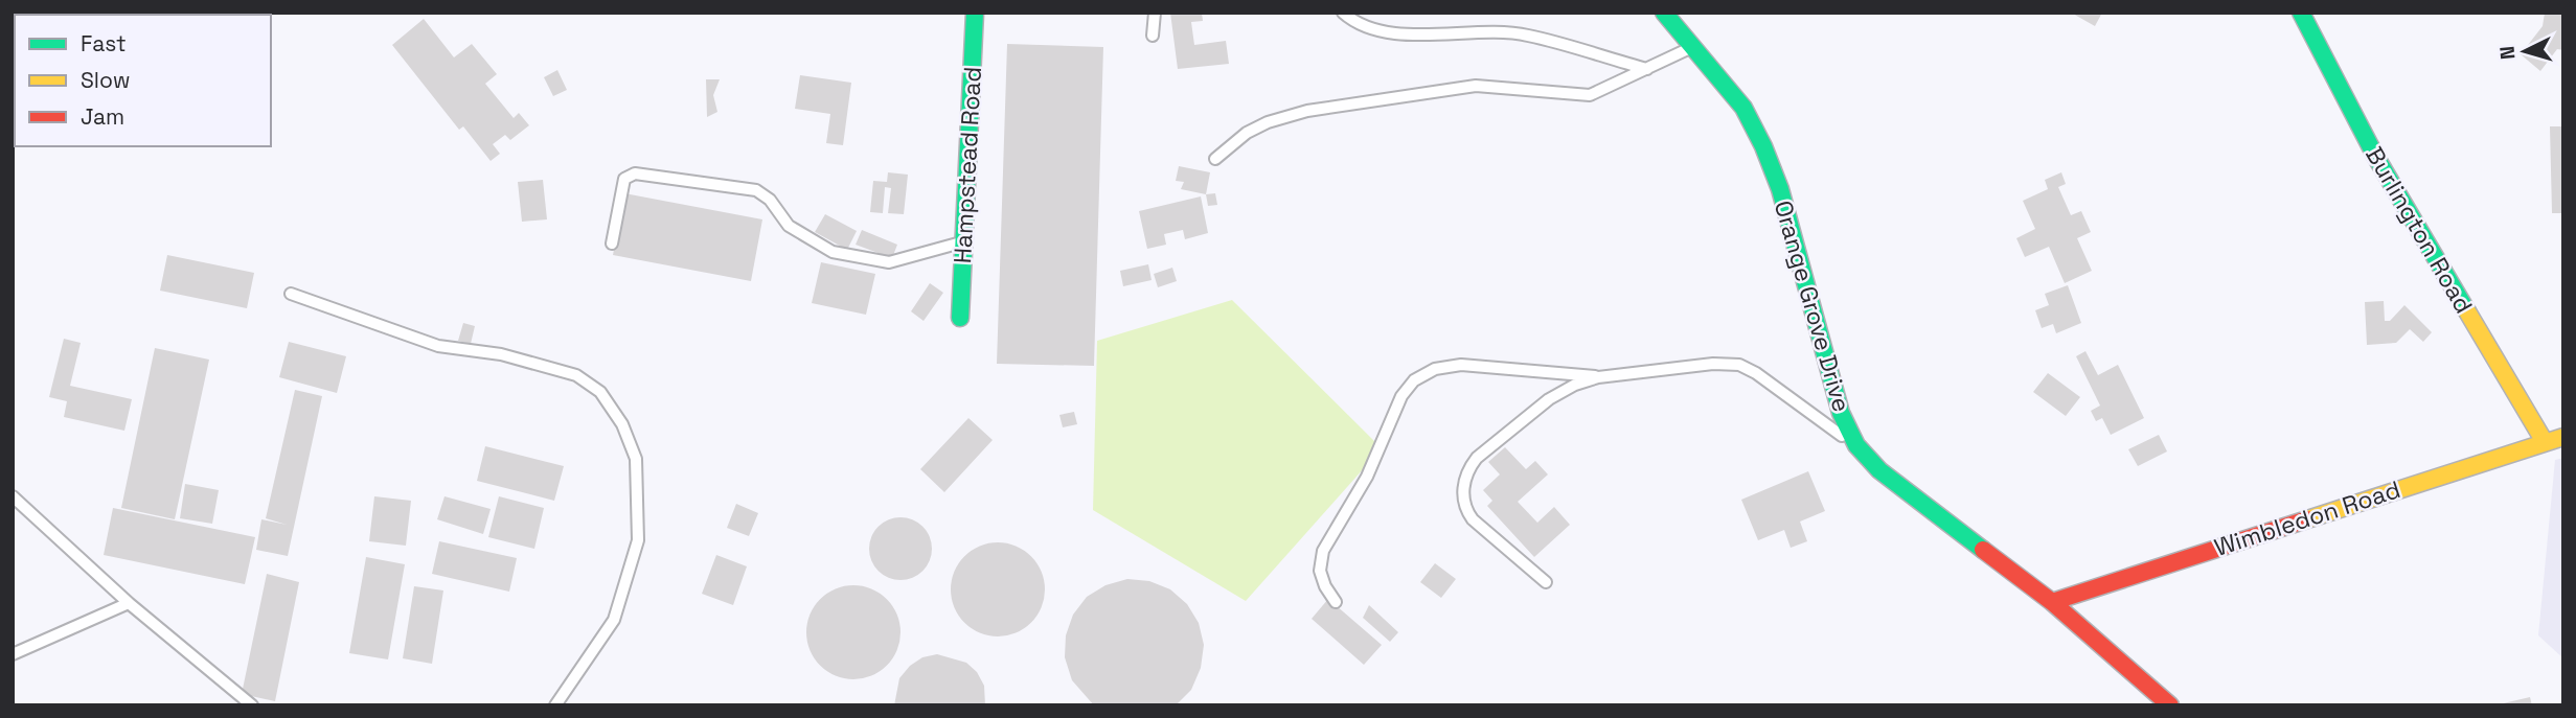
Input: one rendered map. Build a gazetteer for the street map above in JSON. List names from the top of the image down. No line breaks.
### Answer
{"streets":{"street":["Hampstead Road","Burlington Road","Orange Grove Drive","Wimbledon Road"]},"crossings":[["Burlington Road","Wimbledon Road"],["Orange Grove Drive","Wimbledon Road"]],"legend":["Fast","Slow","Jam"],"north":"left"}
